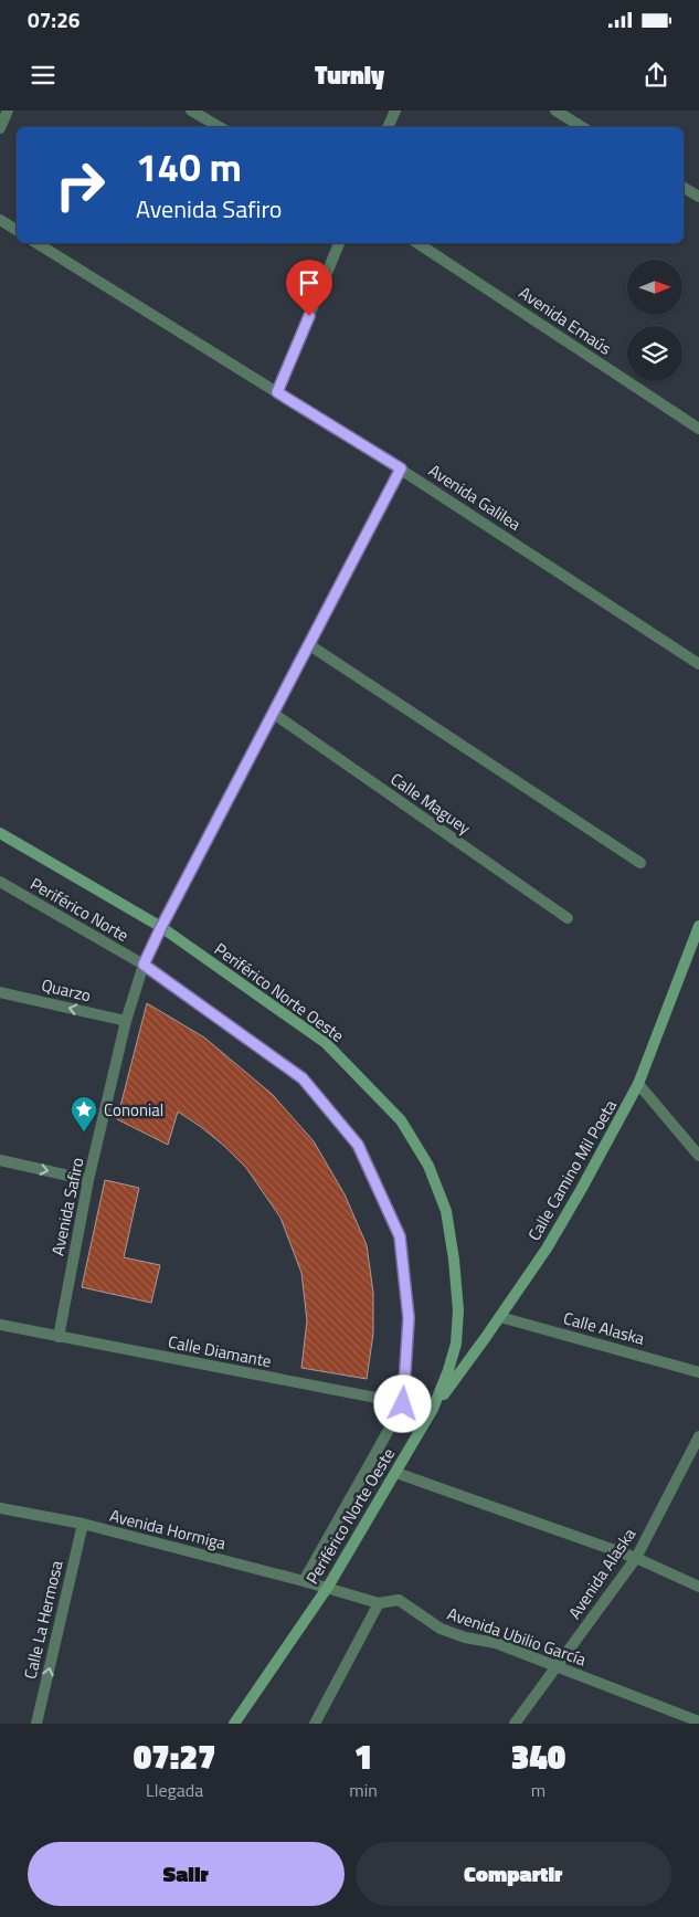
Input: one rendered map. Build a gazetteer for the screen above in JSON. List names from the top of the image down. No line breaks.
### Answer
{"streets":{"main road":["Periférico Norte Oeste","Calle Camino Mil Poeta"],"street":["Avenida Emaús","Avenida Galilea","Calle Maguey","Periférico Norte","Quarzo","Avenida Safiro","Calle Alaska","Calle Diamante","Avenida Hormiga","Avenida Alaska","Calle La Hermosa","Avenida Ubilio García"]},"crossings":[["Avenida Galilea","Avenida Safiro"],["Calle Maguey","Avenida Safiro"],["Periférico Norte","Avenida Safiro"],["Periférico Norte","Calle Diamante"],["Quarzo","Avenida Safiro"],["Periférico Norte Oeste","Calle Camino Mil Poeta"],["Periférico Norte Oeste","Avenida Safiro"],["Periférico Norte Oeste","Calle Diamante"],["Periférico Norte Oeste","Avenida Hormiga"],["Periférico Norte Oeste","Avenida Ubilio García"],["Calle Camino Mil Poeta","Calle Alaska"],["Calle Camino Mil Poeta","Calle Diamante"],["Avenida Safiro","Calle Diamante"],["Avenida Hormiga","Calle La Hermosa"],["Avenida Hormiga","Avenida Ubilio García"],["Avenida Alaska","Avenida Ubilio García"]],"one_way":["Quarzo","Calle La Hermosa"],"places":{"place":["Cononial"]},"north":"right","page":{"status":"07:26","header":"Turnly","turn":["140 m","Avenida Safiro"],"eta":["07:27","Llegada","1","min","340","m"],"buttons":["Salir","Compartir"]}}
